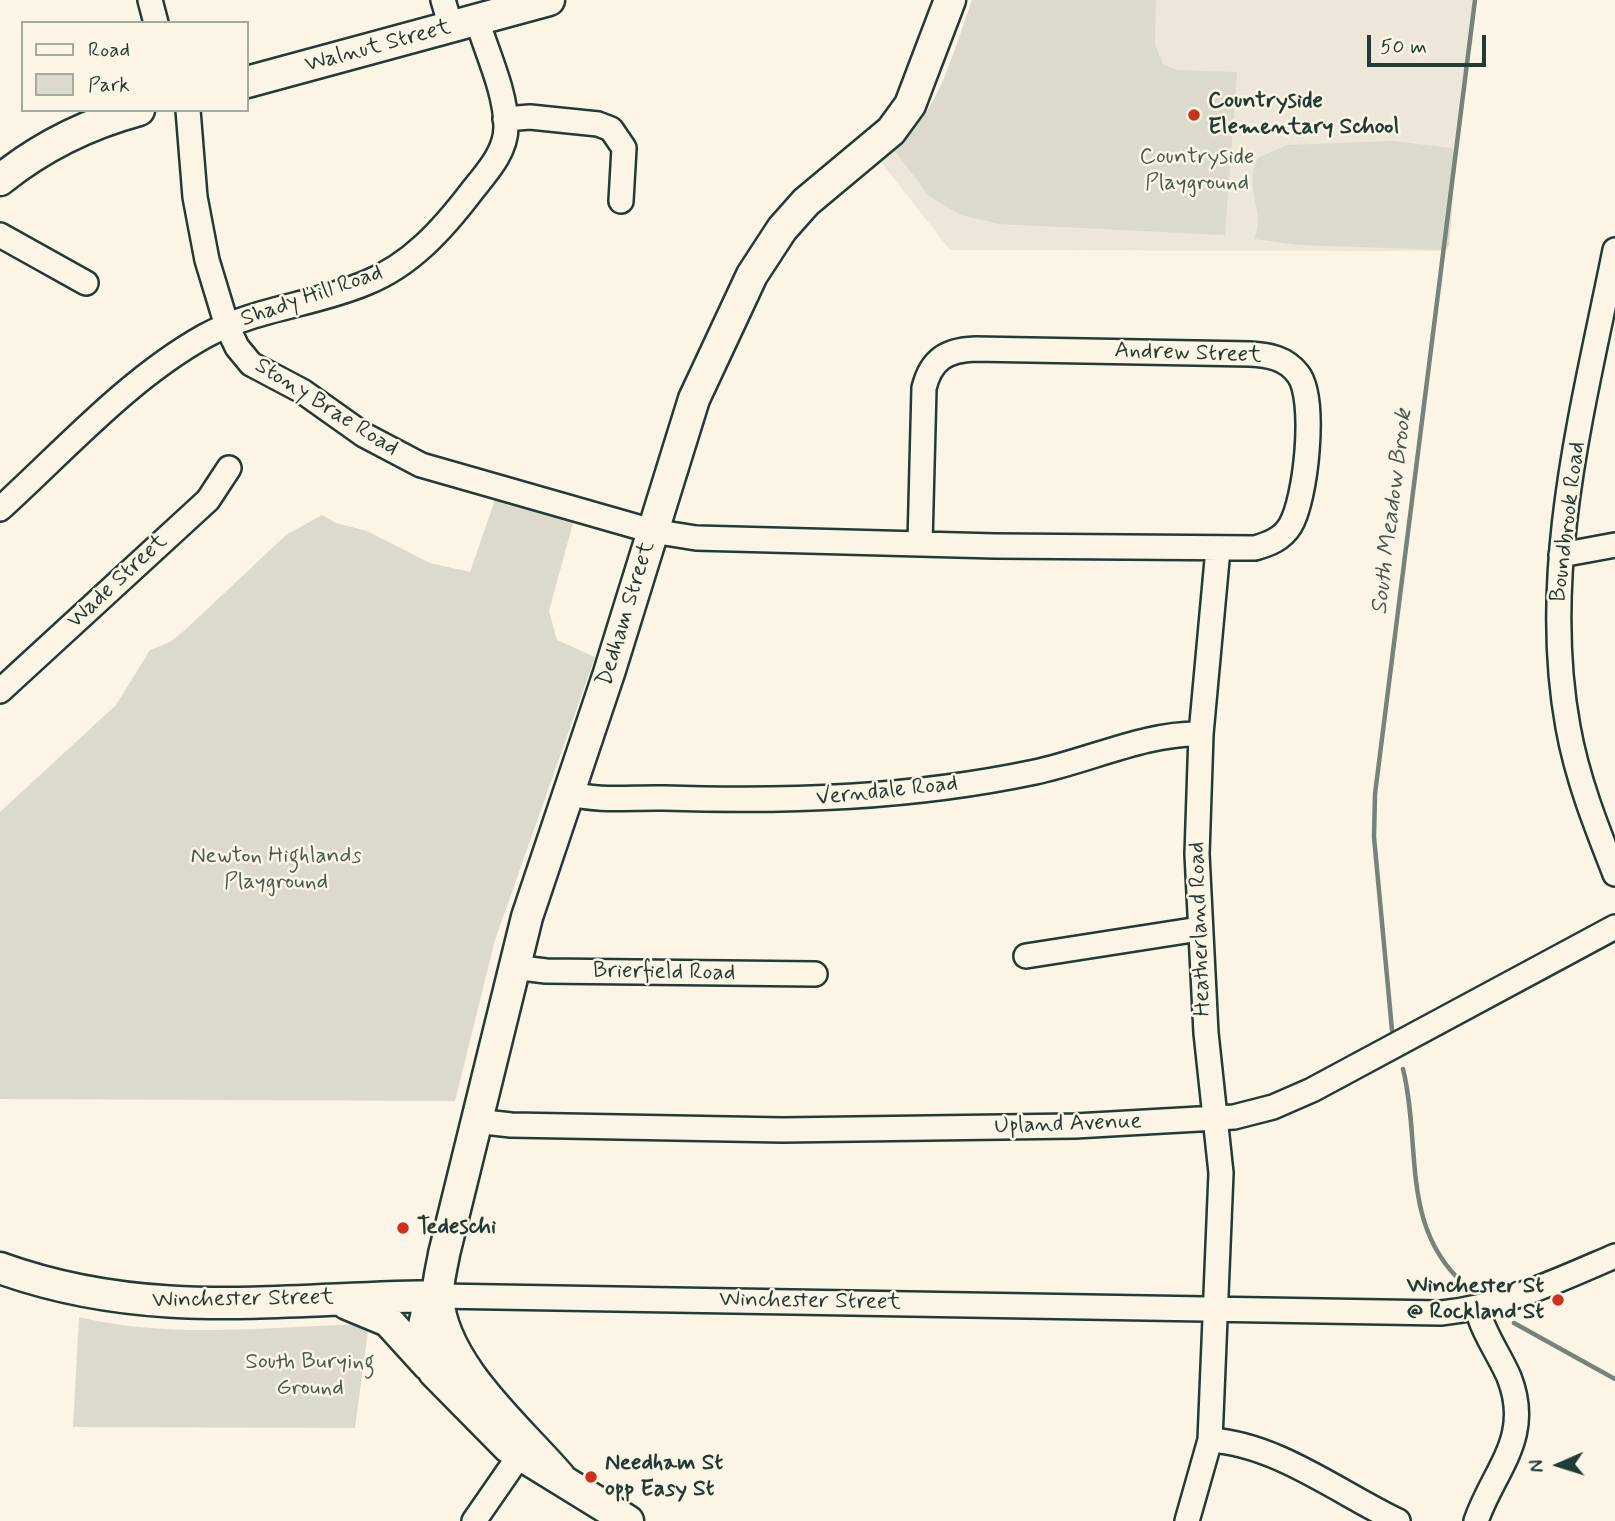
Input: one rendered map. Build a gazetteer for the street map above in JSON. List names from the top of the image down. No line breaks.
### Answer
{"streets":{"main road":["Walnut Street","Dedham Street","Winchester Street"],"street":["Shady Hill Road","Andrew Street","Stony Brae Road","Boundbrook Road","Wade Street","Verndale Road","Heatherland Road","Brierfield Road","Upland Avenue"]},"crossings":[["Walnut Street","Shady Hill Road"],["Shady Hill Road","Stony Brae Road"],["Andrew Street","Stony Brae Road"],["Andrew Street","Dedham Street"],["Andrew Street","Heatherland Road"],["Stony Brae Road","Dedham Street"],["Dedham Street","Verndale Road"],["Dedham Street","Brierfield Road"],["Dedham Street","Upland Avenue"],["Dedham Street","Winchester Street"],["Verndale Road","Heatherland Road"],["Heatherland Road","Upland Avenue"],["Heatherland Road","Winchester Street"]],"water":["South Meadow Brook"],"parks":["Countryside Playground","Newton Highlands Playground","South Burying Ground"],"places":["Countryside Elementary School","Tedeschi","Winchester St @ Rockland St","Needham St opp Easy St"],"legend":["Road","Park"],"scale_bar":"50 m","north":"left"}
